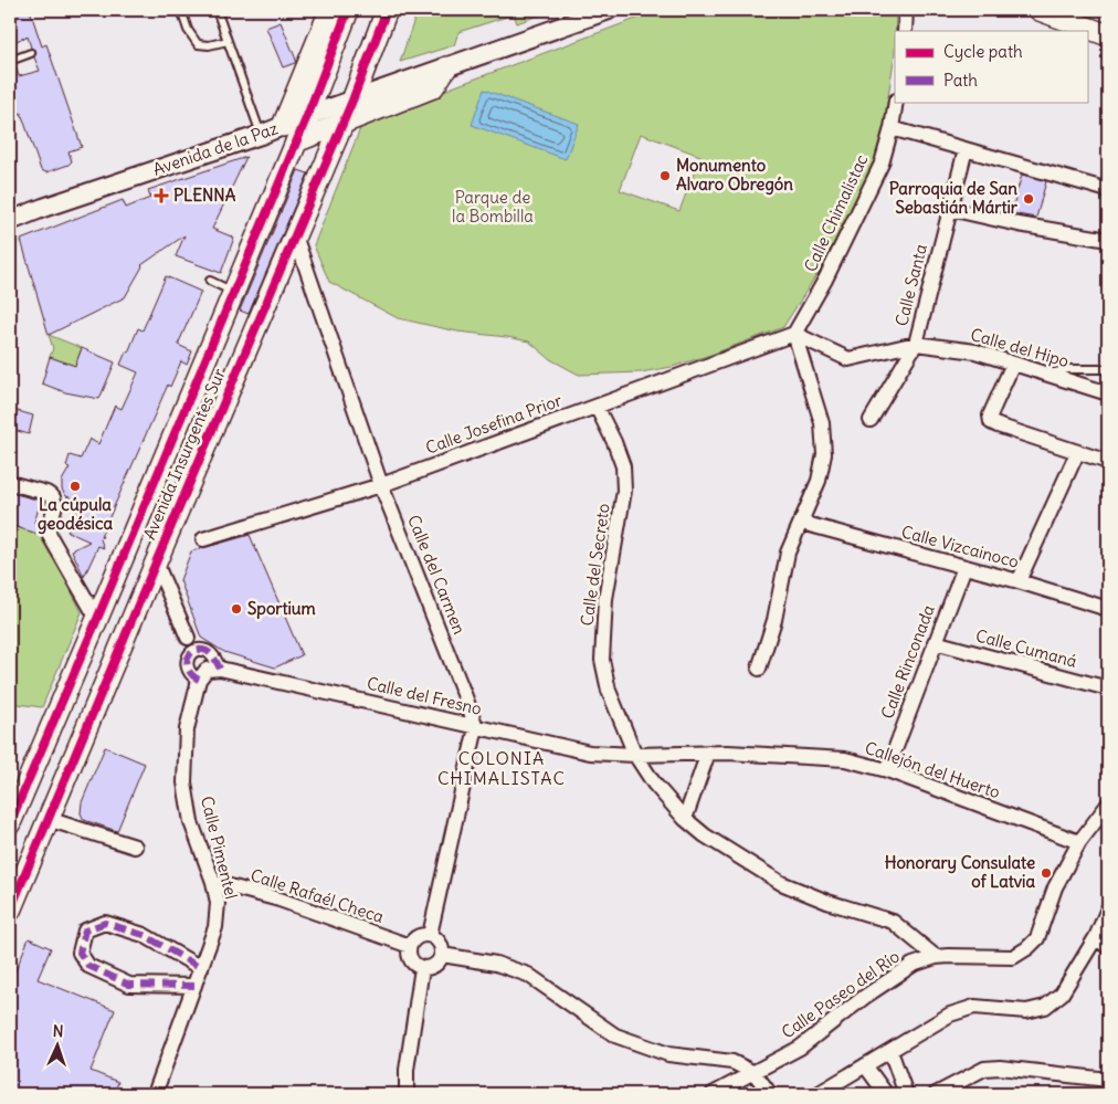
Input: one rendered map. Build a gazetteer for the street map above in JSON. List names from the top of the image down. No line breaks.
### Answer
{"streets":{"main road":["Avenida Insurgentes Sur"],"street":["Avenida de la Paz","Calle Chimalistac","Calle Santa","Calle del Hipo","Calle Josefina Prior","Calle Vizcainoco","Calle del Secreto","Calle del Carmen","Calle Cumaná","Calle Rinconada","Calle del Fresno","Callejón del Huerto","Calle Pimentel","Calle Rafaél Checa","Calle Paseo del Río"]},"crossings":[["Avenida de la Paz","Avenida Insurgentes Sur"],["Calle Chimalistac","Calle del Hipo"],["Calle Chimalistac","Calle Josefina Prior"],["Calle Santa","Calle del Hipo"],["Calle del Hipo","Calle Josefina Prior"],["Calle Josefina Prior","Calle del Secreto"],["Calle Josefina Prior","Calle del Carmen"],["Avenida Insurgentes Sur","Calle del Carmen"],["Calle Vizcainoco","Calle Rinconada"],["Calle del Secreto","Calle del Fresno"],["Calle del Secreto","Callejón del Huerto"],["Calle del Secreto","Calle Paseo del Río"],["Calle del Carmen","Calle del Fresno"],["Calle Cumaná","Calle Rinconada"],["Calle Rinconada","Callejón del Huerto"],["Calle del Fresno","Callejón del Huerto"],["Calle del Fresno","Calle Pimentel"],["Callejón del Huerto","Calle Paseo del Río"],["Calle Pimentel","Calle Rafaél Checa"]],"districts":["COLONIA CHIMALISTAC"],"parks":["Parque de la Bombilla"],"places":{"other":["Monumento Alvaro Obregón","Parroquia de San Sebastián Mártir","La cúpula geodésica","Sportium","Honorary Consulate of Latvia"],"health":["PLENNA"]},"legend":["Cycle path","Path"],"north":"top"}
